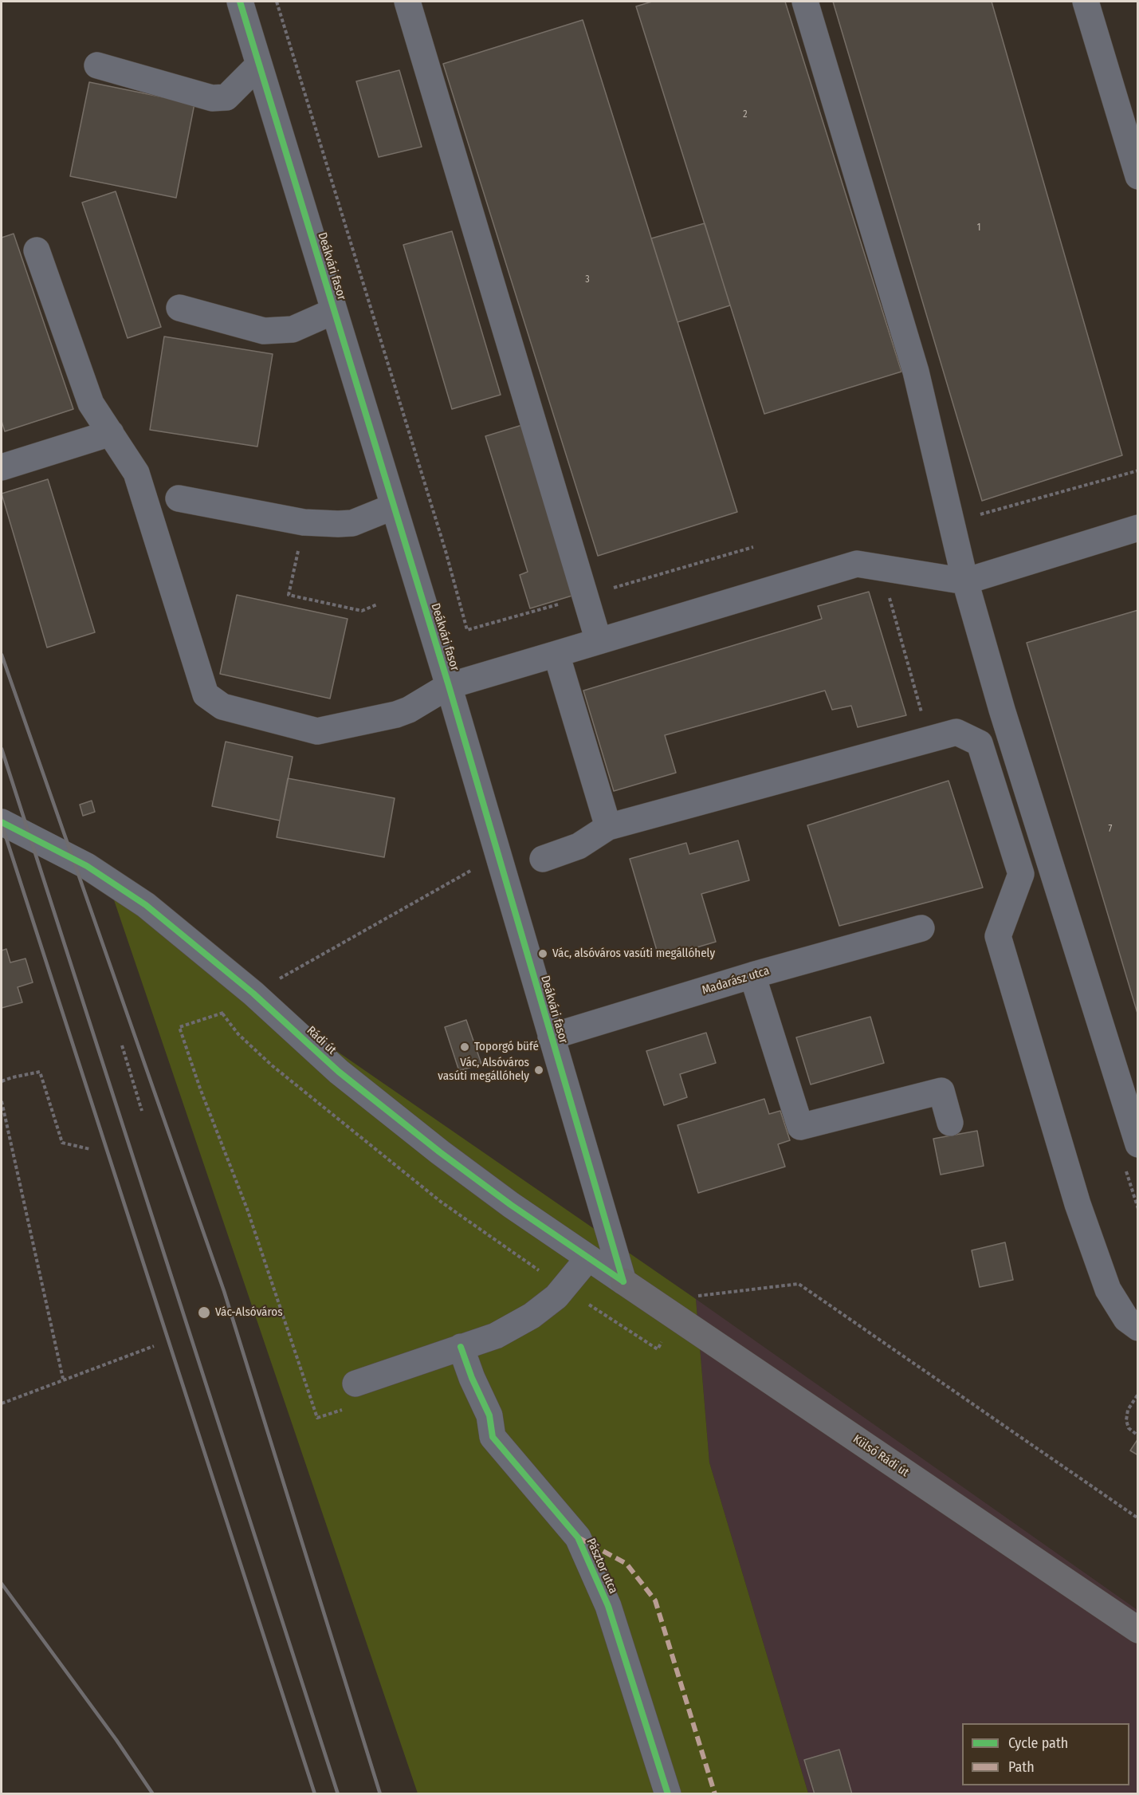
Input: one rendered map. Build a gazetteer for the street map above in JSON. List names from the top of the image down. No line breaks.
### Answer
{"streets":{"main road":["Külső Rádi út"],"street":["Deákvári fasor","Madarász utca","Rádi út","Pásztor utca"]},"crossings":[["Deákvári fasor","Madarász utca"],["Deákvári fasor","Rádi út"],["Deákvári fasor","Külső Rádi út"],["Rádi út","Külső Rádi út"]],"places":["Vác, alsóváros vasúti megállóhely","Toporgó büfé","Vác, Alsóváros vasúti megállóhely","Vác-Alsóváros"],"house_numbers":["2","1","3","7"],"legend":["Cycle path","Path"]}
